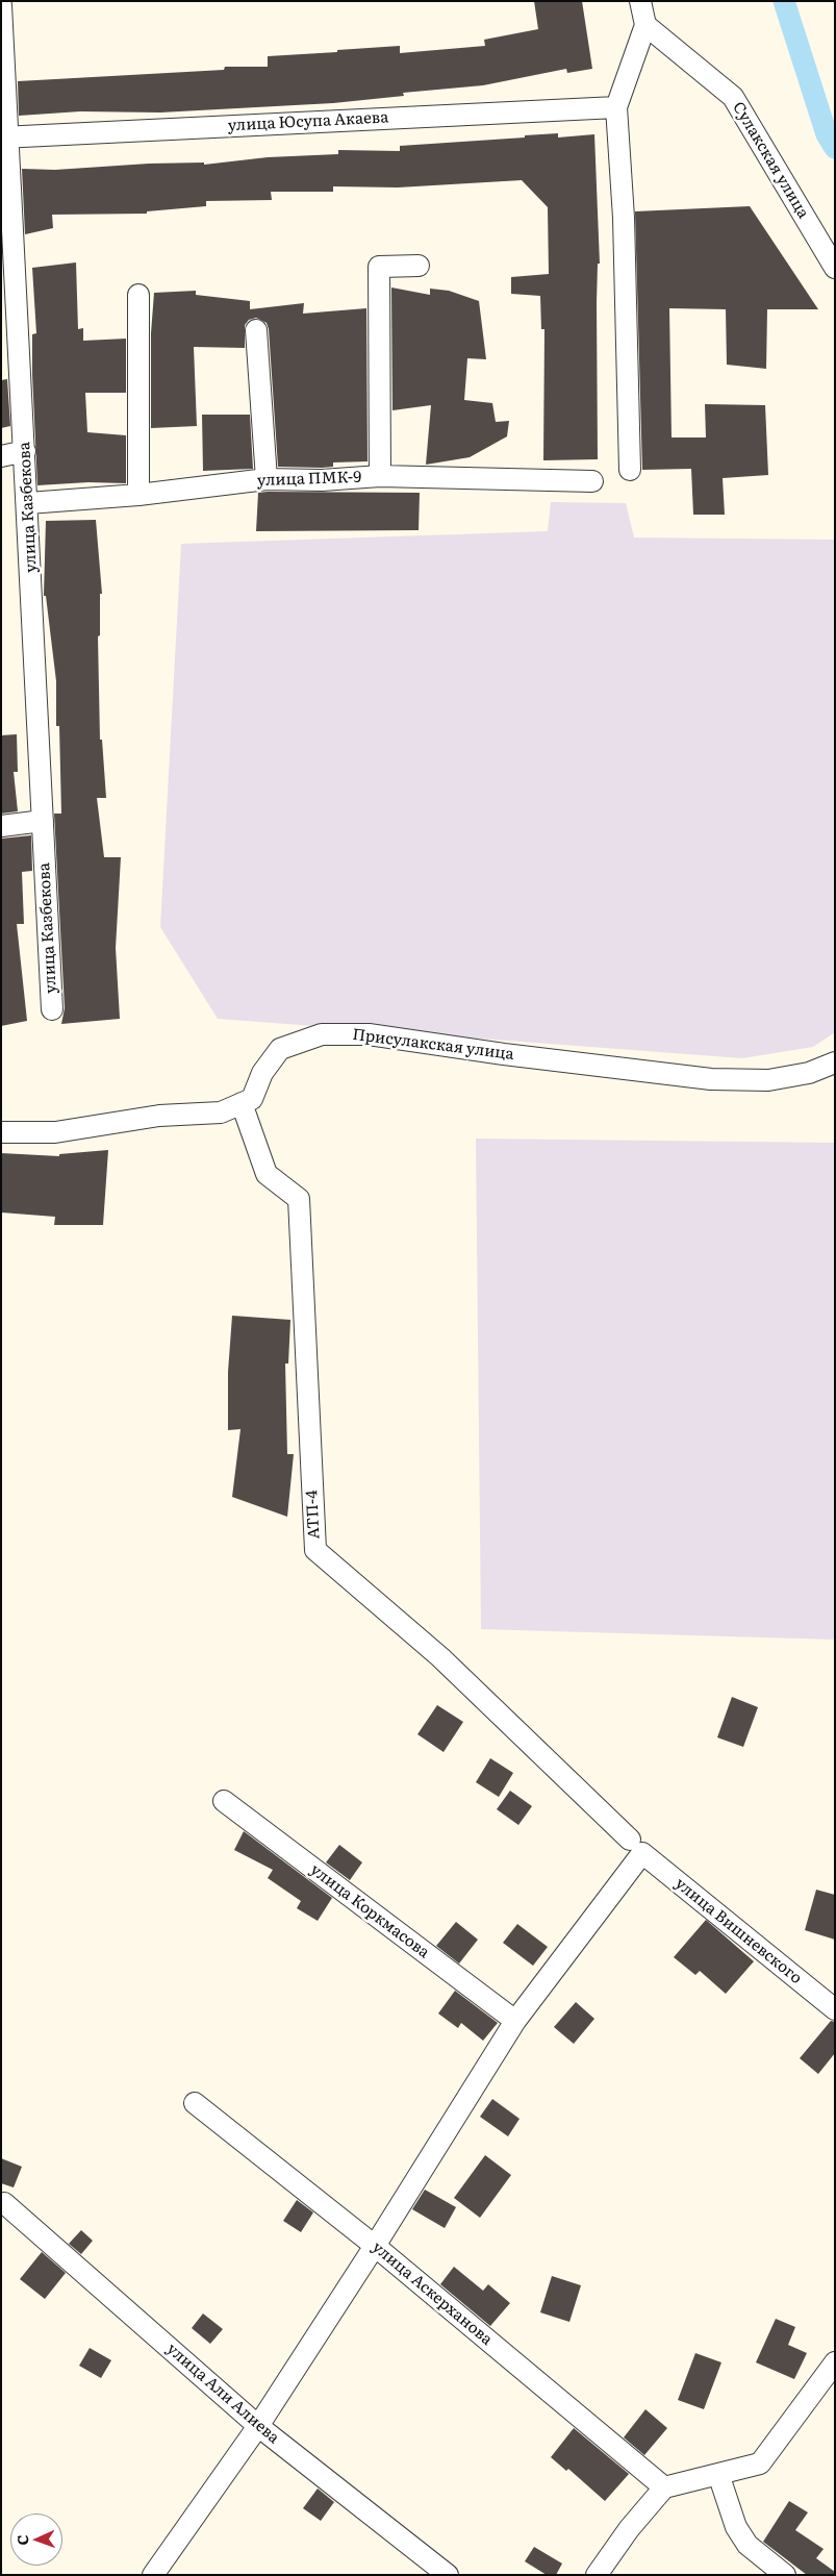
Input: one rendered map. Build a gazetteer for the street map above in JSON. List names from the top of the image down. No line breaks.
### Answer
{"streets":{"street":["улица Юсупа Акаева","Сулакская улица","улица ПМК-9","улица Казбекова","Присулакская улица","АТП-4","улица Коркмасова","улица Вишневского","улица Аскерханова","улица Али Алиева"]},"crossings":[["улица Юсупа Акаева","улица Казбекова"],["улица ПМК-9","улица Казбекова"],["Присулакская улица","АТП-4"],["АТП-4","улица Вишневского"]],"north":"left"}
